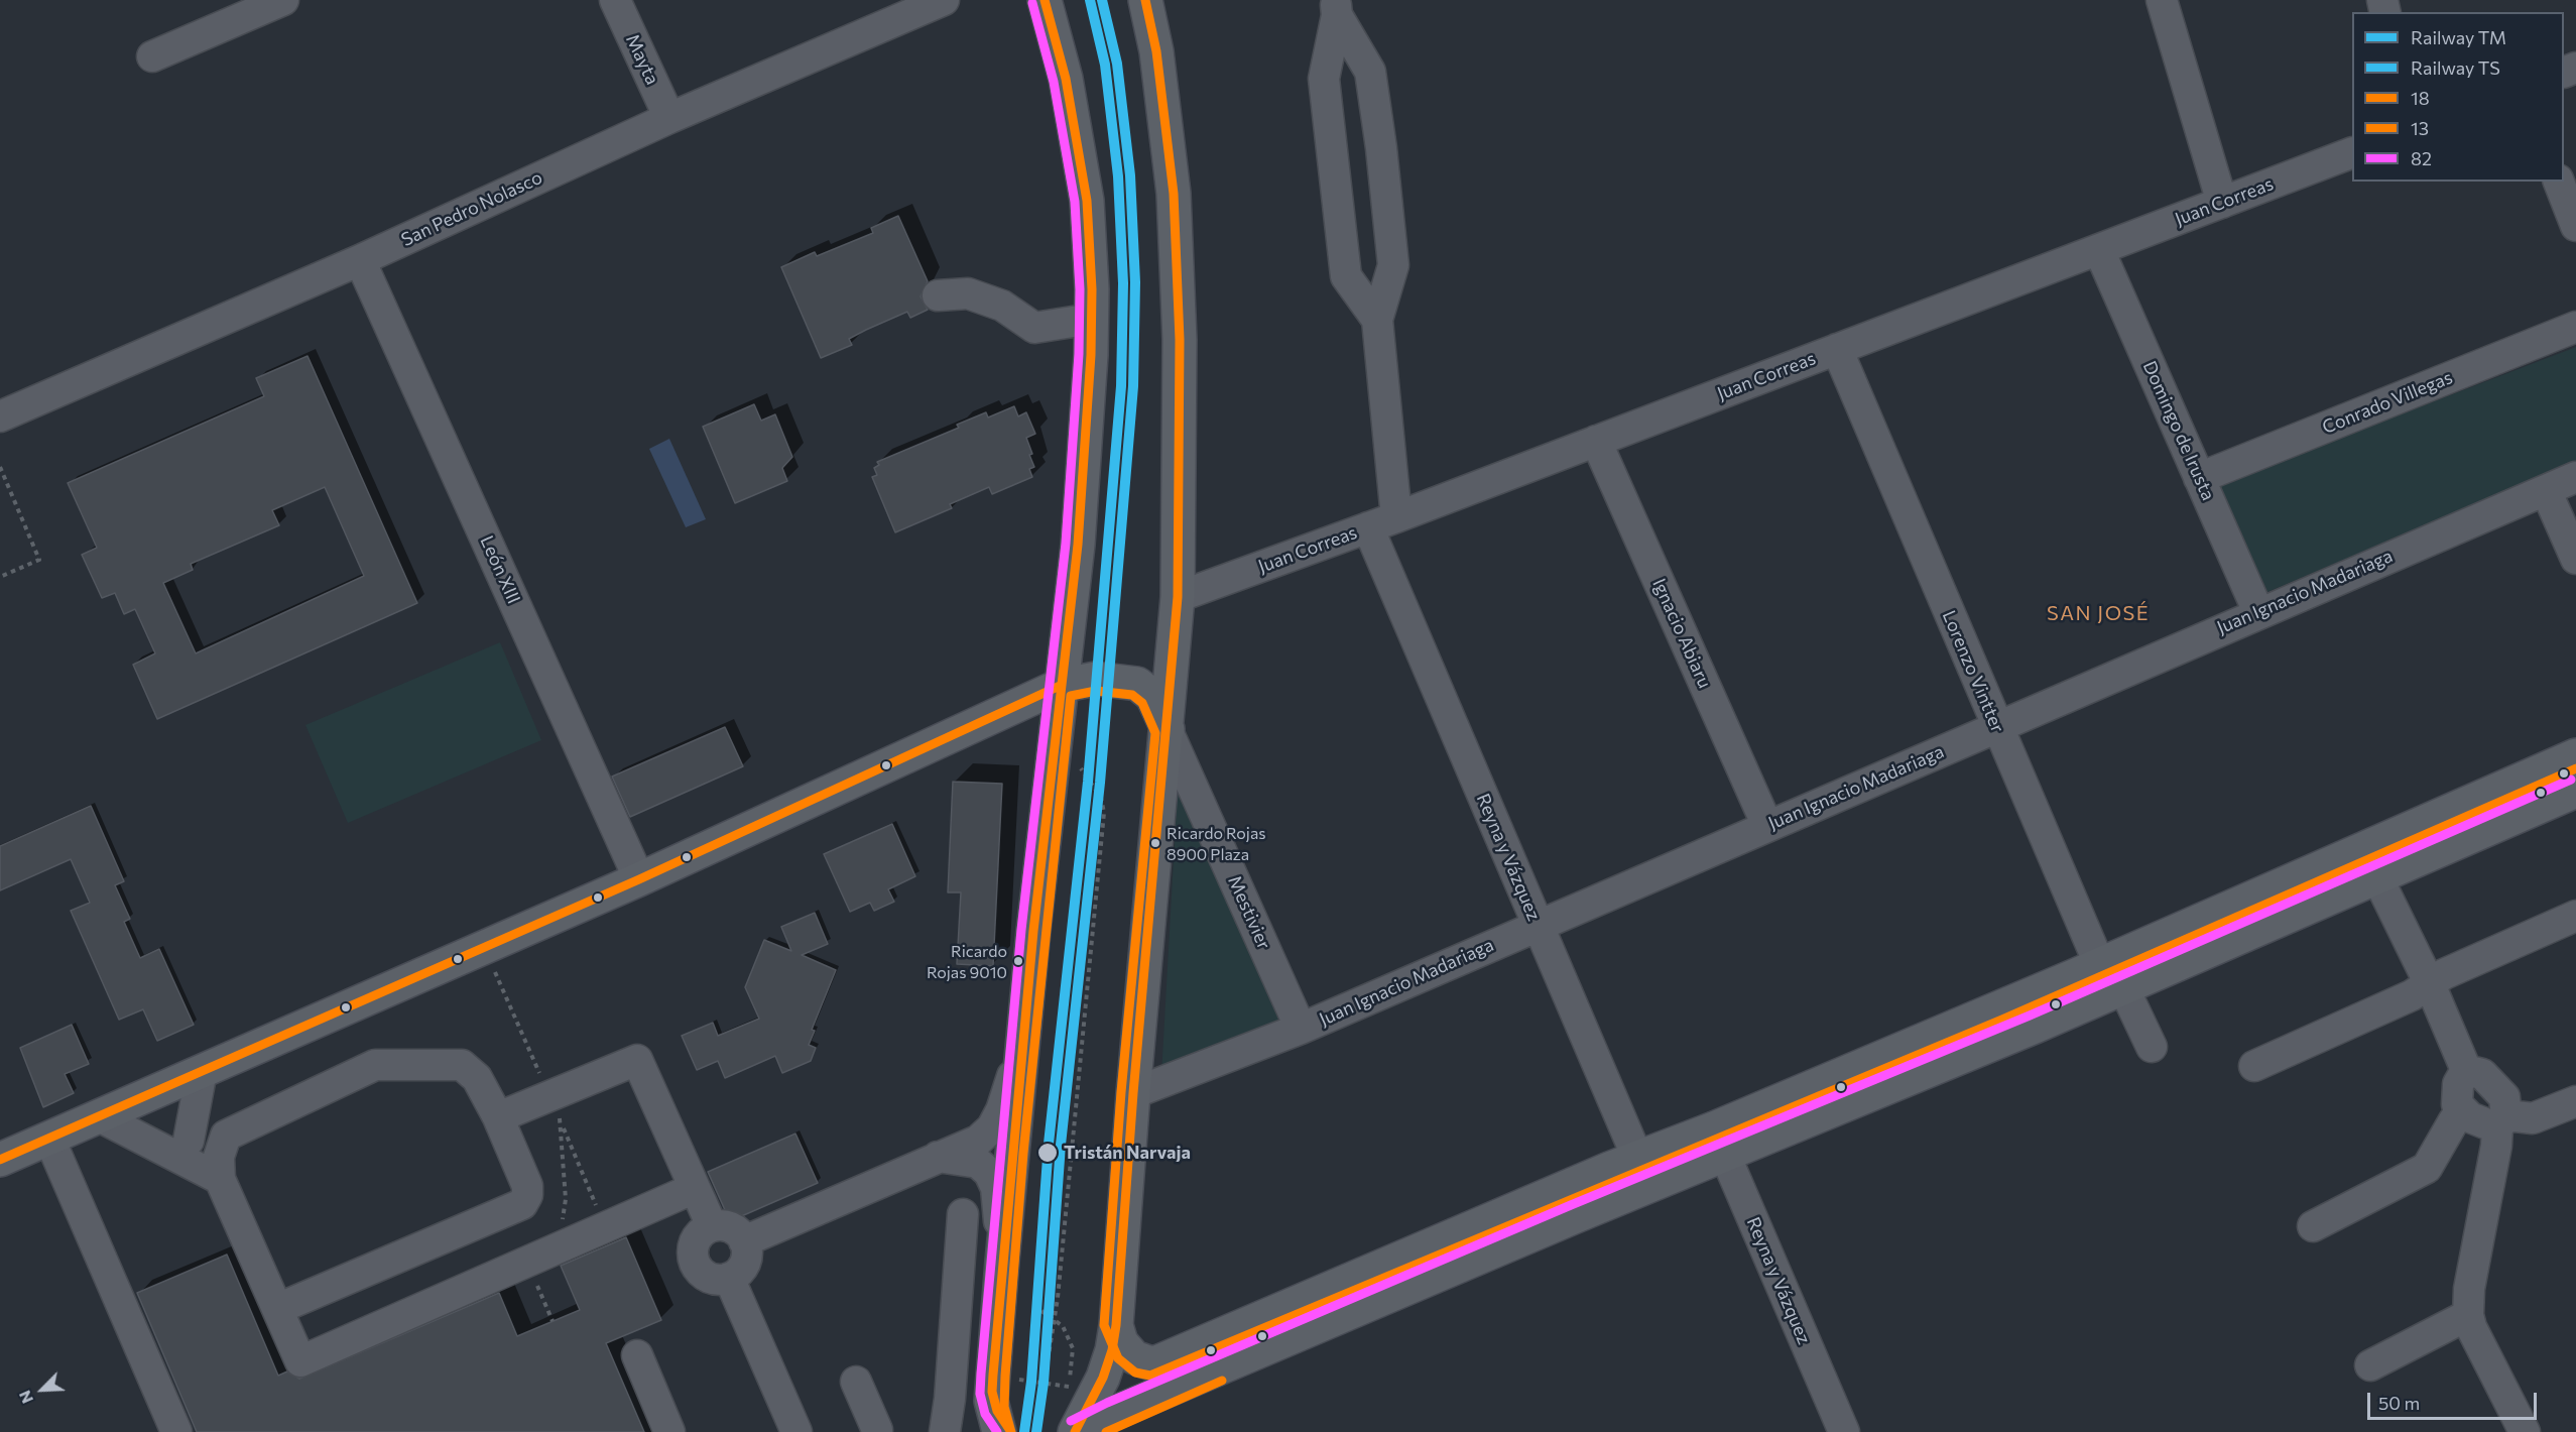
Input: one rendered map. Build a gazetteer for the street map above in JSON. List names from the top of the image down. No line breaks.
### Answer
{"streets":{"street":["Mayta","Juan Correas","San Pedro Nolasco","Conrado Villegas","Domingo de Irusta","León XIII","Juan Ignacio Madariaga","Ignacio Abiaru","Lorenzo Vintter","Reyna y Vázquez","Mestivier"]},"crossings":[["Mayta","San Pedro Nolasco"],["Juan Correas","Domingo de Irusta"],["Juan Correas","Ignacio Abiaru"],["Juan Correas","Lorenzo Vintter"],["Juan Correas","Reyna y Vázquez"],["San Pedro Nolasco","León XIII"],["Conrado Villegas","Domingo de Irusta"],["Domingo de Irusta","Juan Ignacio Madariaga"],["Juan Ignacio Madariaga","Ignacio Abiaru"],["Juan Ignacio Madariaga","Lorenzo Vintter"],["Juan Ignacio Madariaga","Reyna y Vázquez"],["Juan Ignacio Madariaga","Mestivier"]],"districts":["SAN JOSÉ"],"places":["Ricardo Rojas 8900 Plaza","Ricardo Rojas 9010","Tristán Narvaja"],"lines":["rail line TM","rail line TS","transit line 18","transit line 82","transit line 13"],"legend":["Railway TM","Railway TS","18","13","82"],"scale_bar":"50 m","north":"bottom left"}
